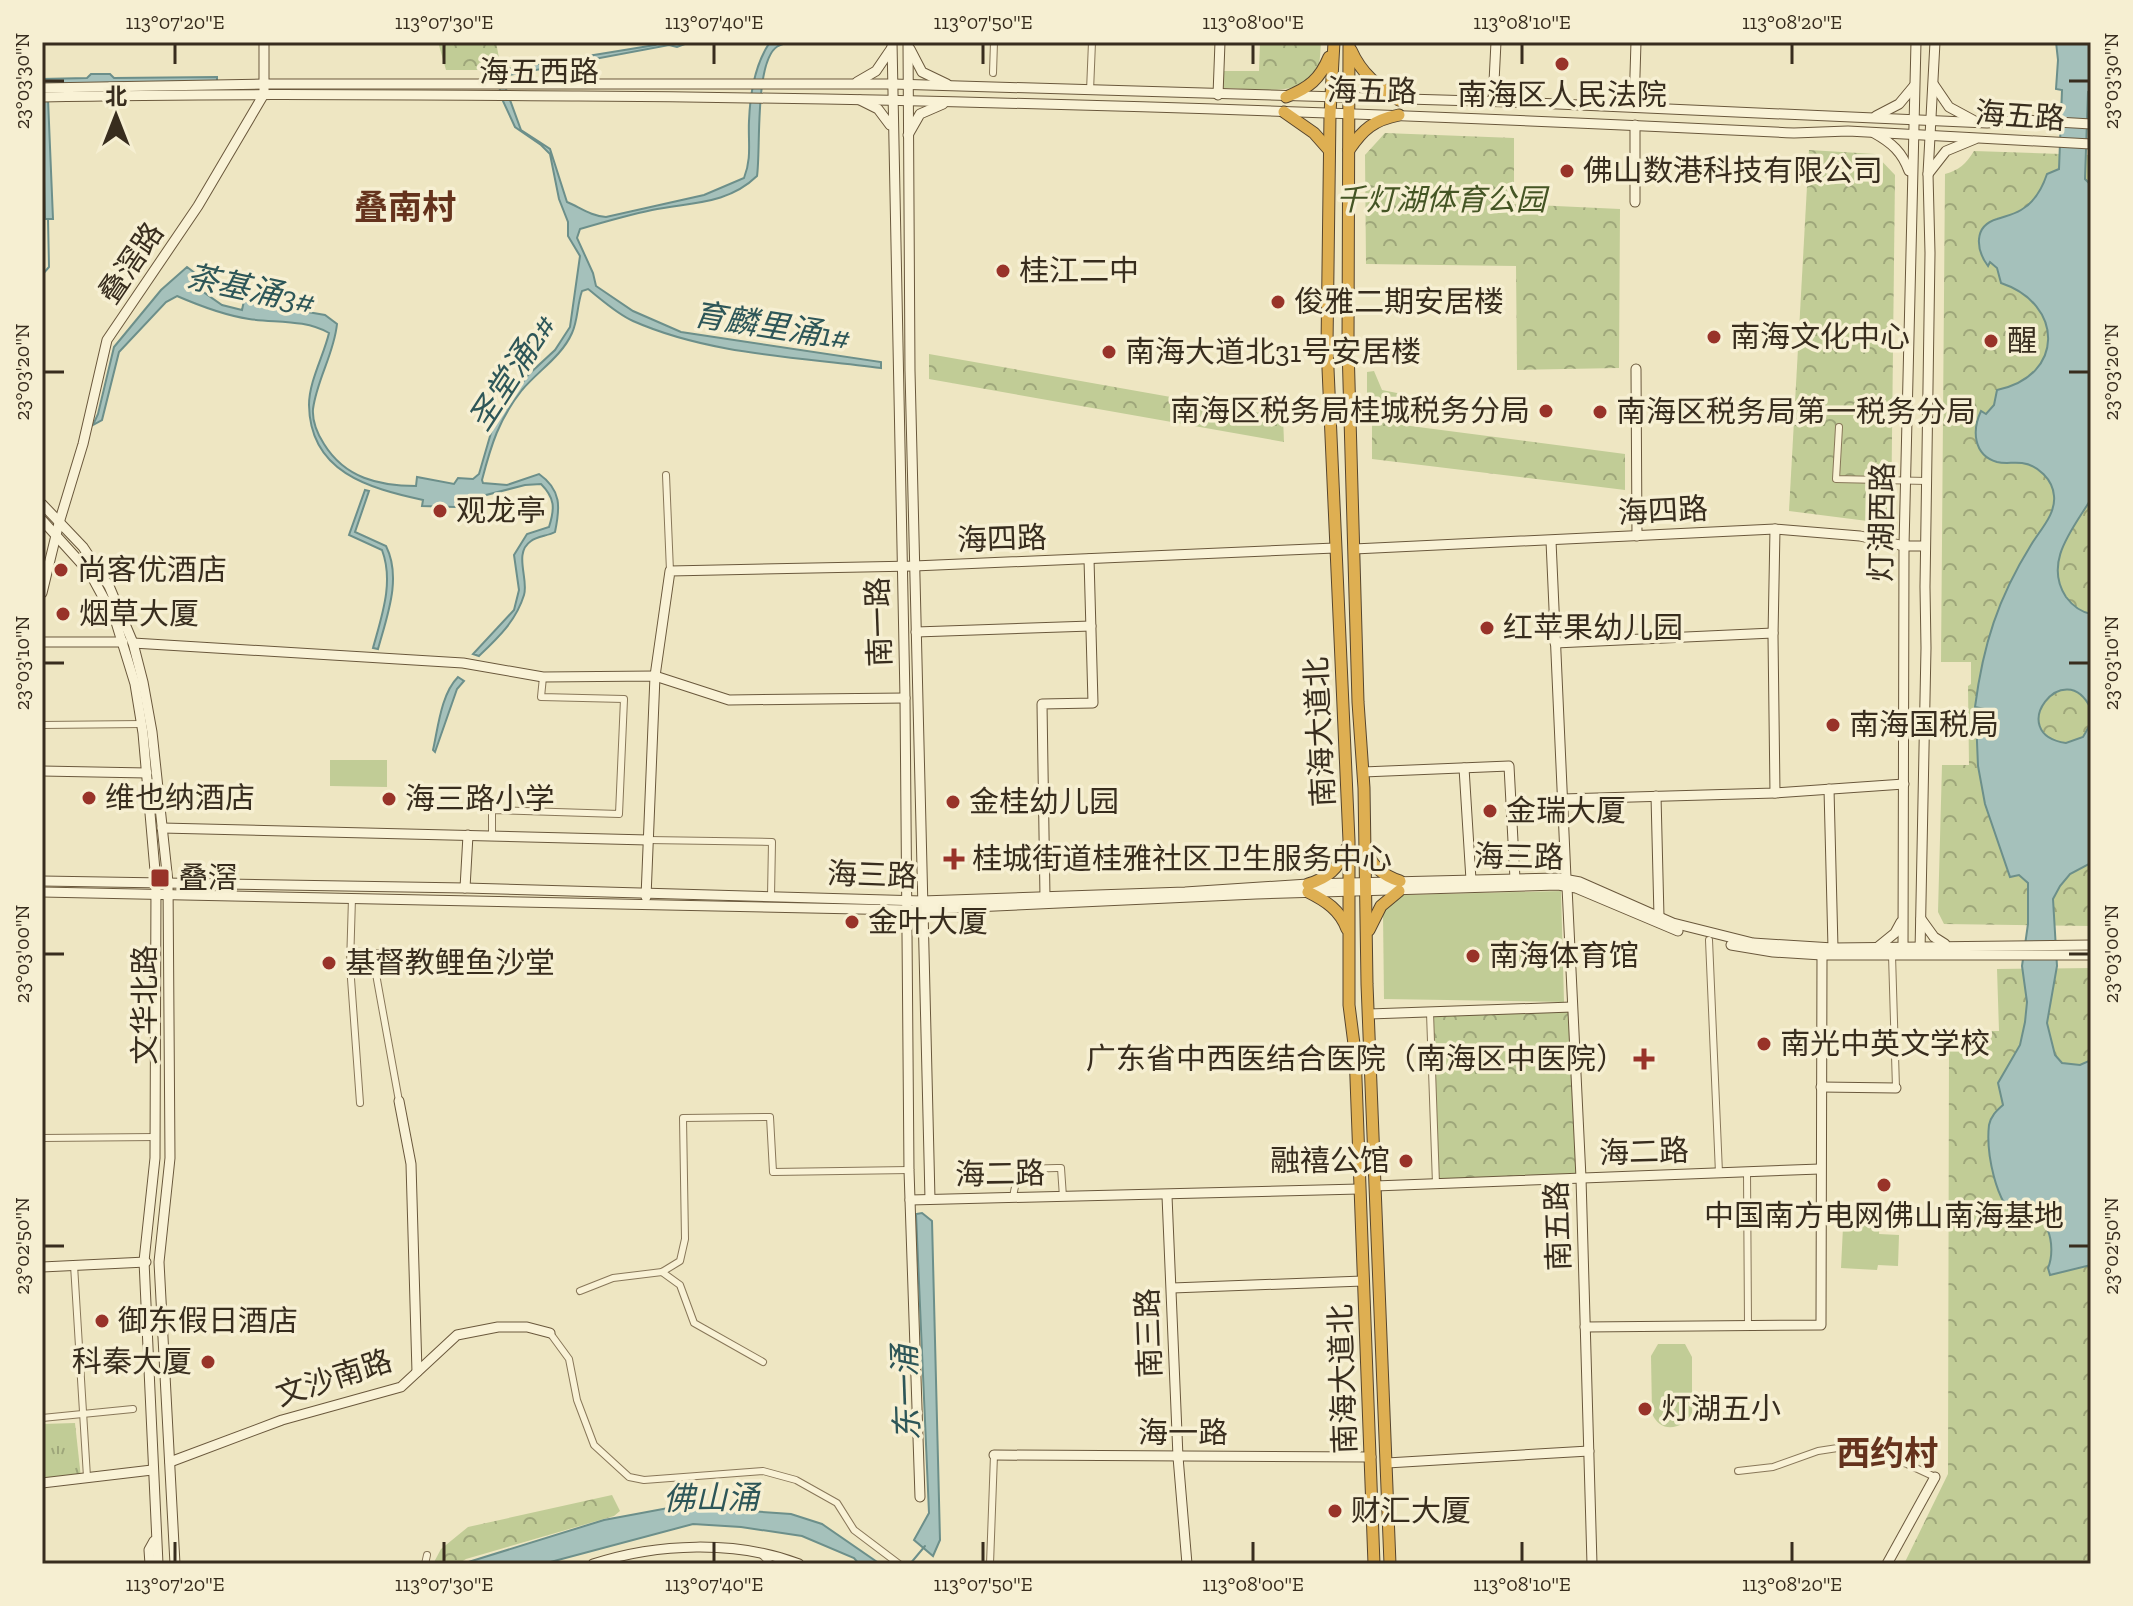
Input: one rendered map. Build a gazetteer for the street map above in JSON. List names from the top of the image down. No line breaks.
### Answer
{"streets":{"highway":["南海大道北"],"main road":["海五西路","海五路","叠滘路","海四路","灯湖西路","南一路","海三路","文华北路","海二路","南五路","南三路","文沙南路","海一路"]},"crossings":[["海五西路","海五路"],["海五西路","叠滘路"],["海五西路","灯湖西路"],["海五西路","南一路"],["海五西路","南海大道北"],["海五路","灯湖西路"],["海五路","南一路"],["海五路","南海大道北"],["叠滘路","文华北路"],["海四路","灯湖西路"],["海四路","南一路"],["海四路","南海大道北"],["海四路","南五路"],["灯湖西路","海三路"],["南一路","海三路"],["南一路","海二路"],["南海大道北","海三路"],["南海大道北","海二路"],["南海大道北","海一路"],["海三路","文华北路"],["海三路","南五路"],["文华北路","文沙南路"],["海二路","南五路"],["海二路","南三路"],["南三路","海一路"]],"districts":["叠南村","西约村"],"water":["茶基涌3#","育麟里涌1#","圣堂涌2#","东一涌","佛山涌"],"parks":["千灯湖体育公园"],"places":{"other":["南海区人民法院","佛山数港科技有限公司","桂江二中","俊雅二期安居楼","南海文化中心","醒","南海大道北31号安居楼","南海区税务局桂城税务分局","南海区税务局第一税务分局","观龙亭","尚客优酒店","烟草大厦","红苹果幼儿园","南海国税局","维也纳酒店","海三路小学","金桂幼儿园","金瑞大厦","金叶大厦","南海体育馆","基督教鲤鱼沙堂","南光中英文学校","融禧公馆","中国南方电网佛山南海基地","御东假日酒店","科秦大厦","灯湖五小","财汇大厦"],"health":["桂城街道桂雅社区卫生服务中心","广东省中西医结合医院（南海区中医院）"],"transit":["叠滘"]},"north":"top","coordinates":["113°07'20\"E","113°07'30\"E","113°07'40\"E","113°07'50\"E","113°08'00\"E","113°08'10\"E","113°08'20\"E","23°03'30\"N","23°03'20\"N","23°03'10\"N","23°03'00\"N","23°02'50\"N"]}
